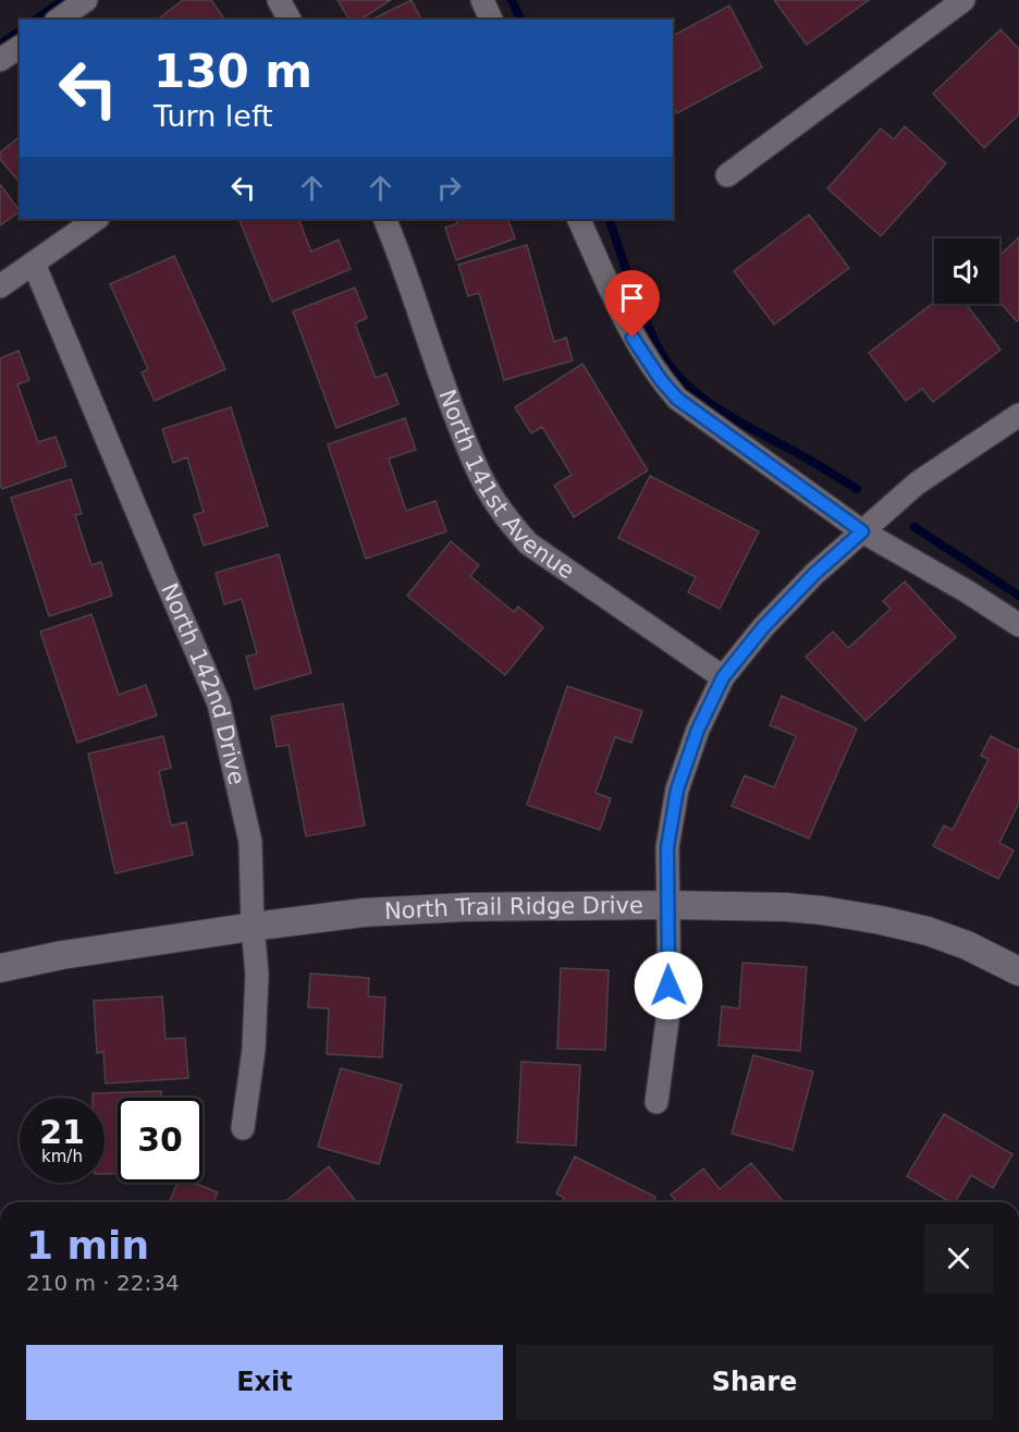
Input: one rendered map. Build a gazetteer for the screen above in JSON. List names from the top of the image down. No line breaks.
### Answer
{"streets":{"street":["North 141st Avenue","North 142nd Drive","North Trail Ridge Drive"]},"crossings":[["North 142nd Drive","North Trail Ridge Drive"]],"page":{"turn":["130 m","Turn left"],"speed":"21 km/h","limit":"30","heading":["1 min","210 m · 22:34"],"buttons":["Exit","Share"]}}
